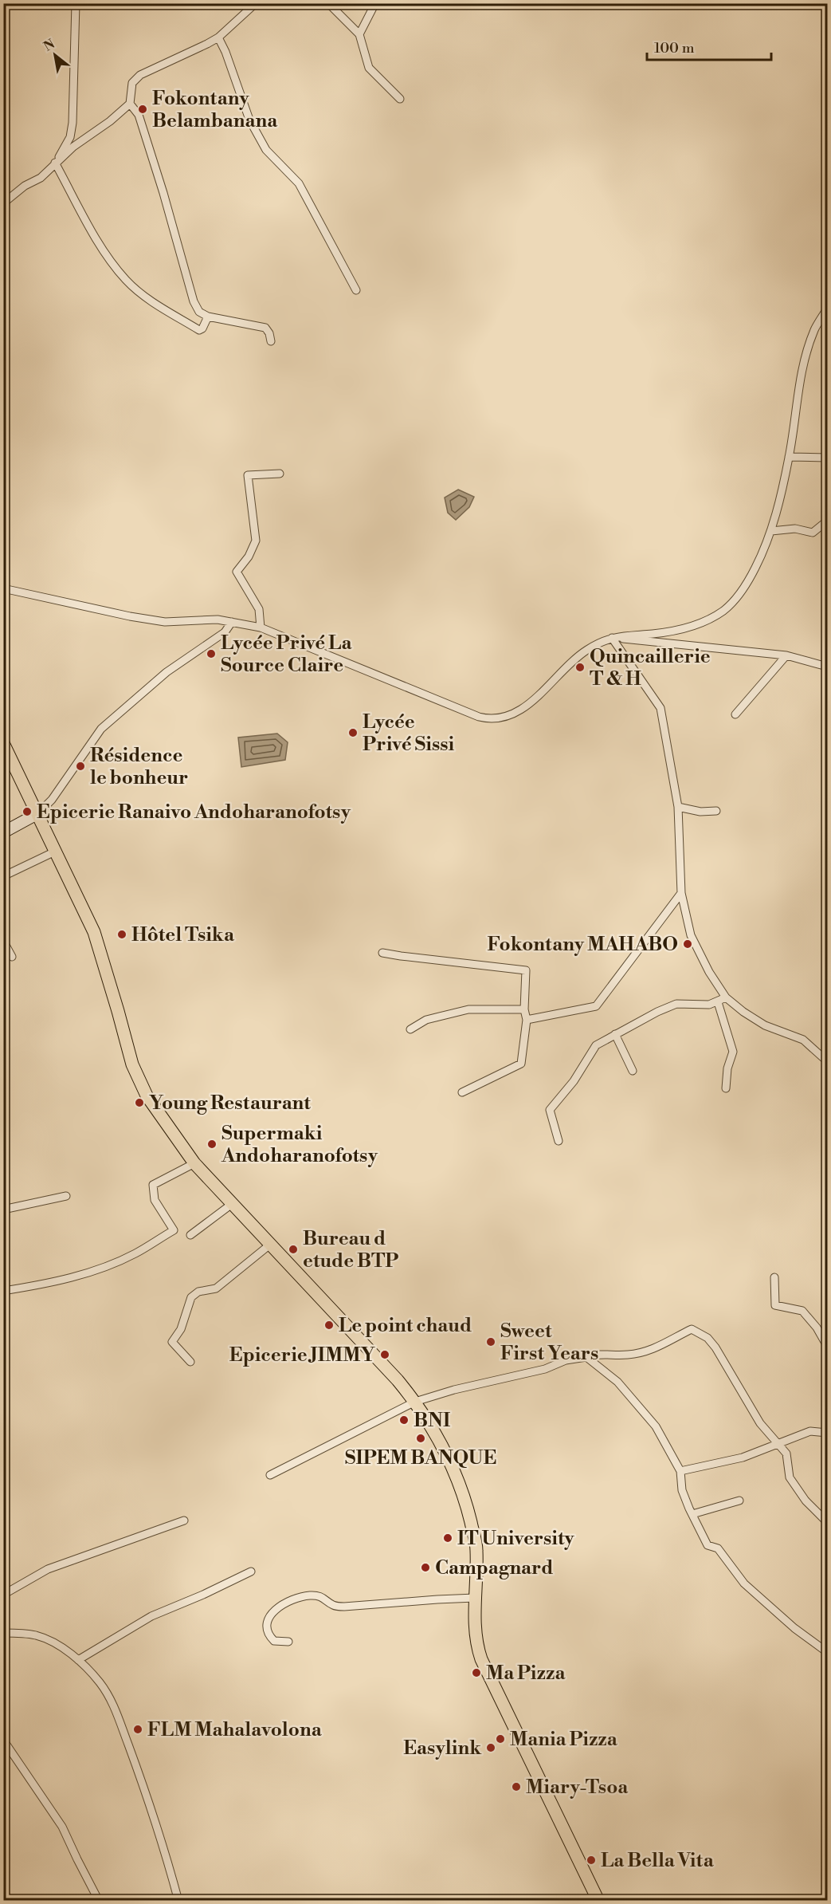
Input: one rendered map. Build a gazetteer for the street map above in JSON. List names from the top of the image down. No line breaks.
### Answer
{"places":["Fokontany Belambanana","Lycée Privé La Source Claire","Quincaillerie T & H","Lycée Privé Sissi","Résidence le bonheur","Epicerie Ranaivo Andoharanofotsy","Hôtel Tsika","Fokontany MAHABO","Young Restaurant","Supermaki Andoharanofotsy","Bureau d etude BTP","Le point chaud","Sweet First Years","Epicerie JIMMY","BNI","SIPEM BANQUE","IT University","Campagnard","Ma Pizza","FLM Mahalavolona","Mania Pizza","Easylink","Miary-Tsoa","La Bella Vita"],"scale_bar":"100 m","north":"top left"}
